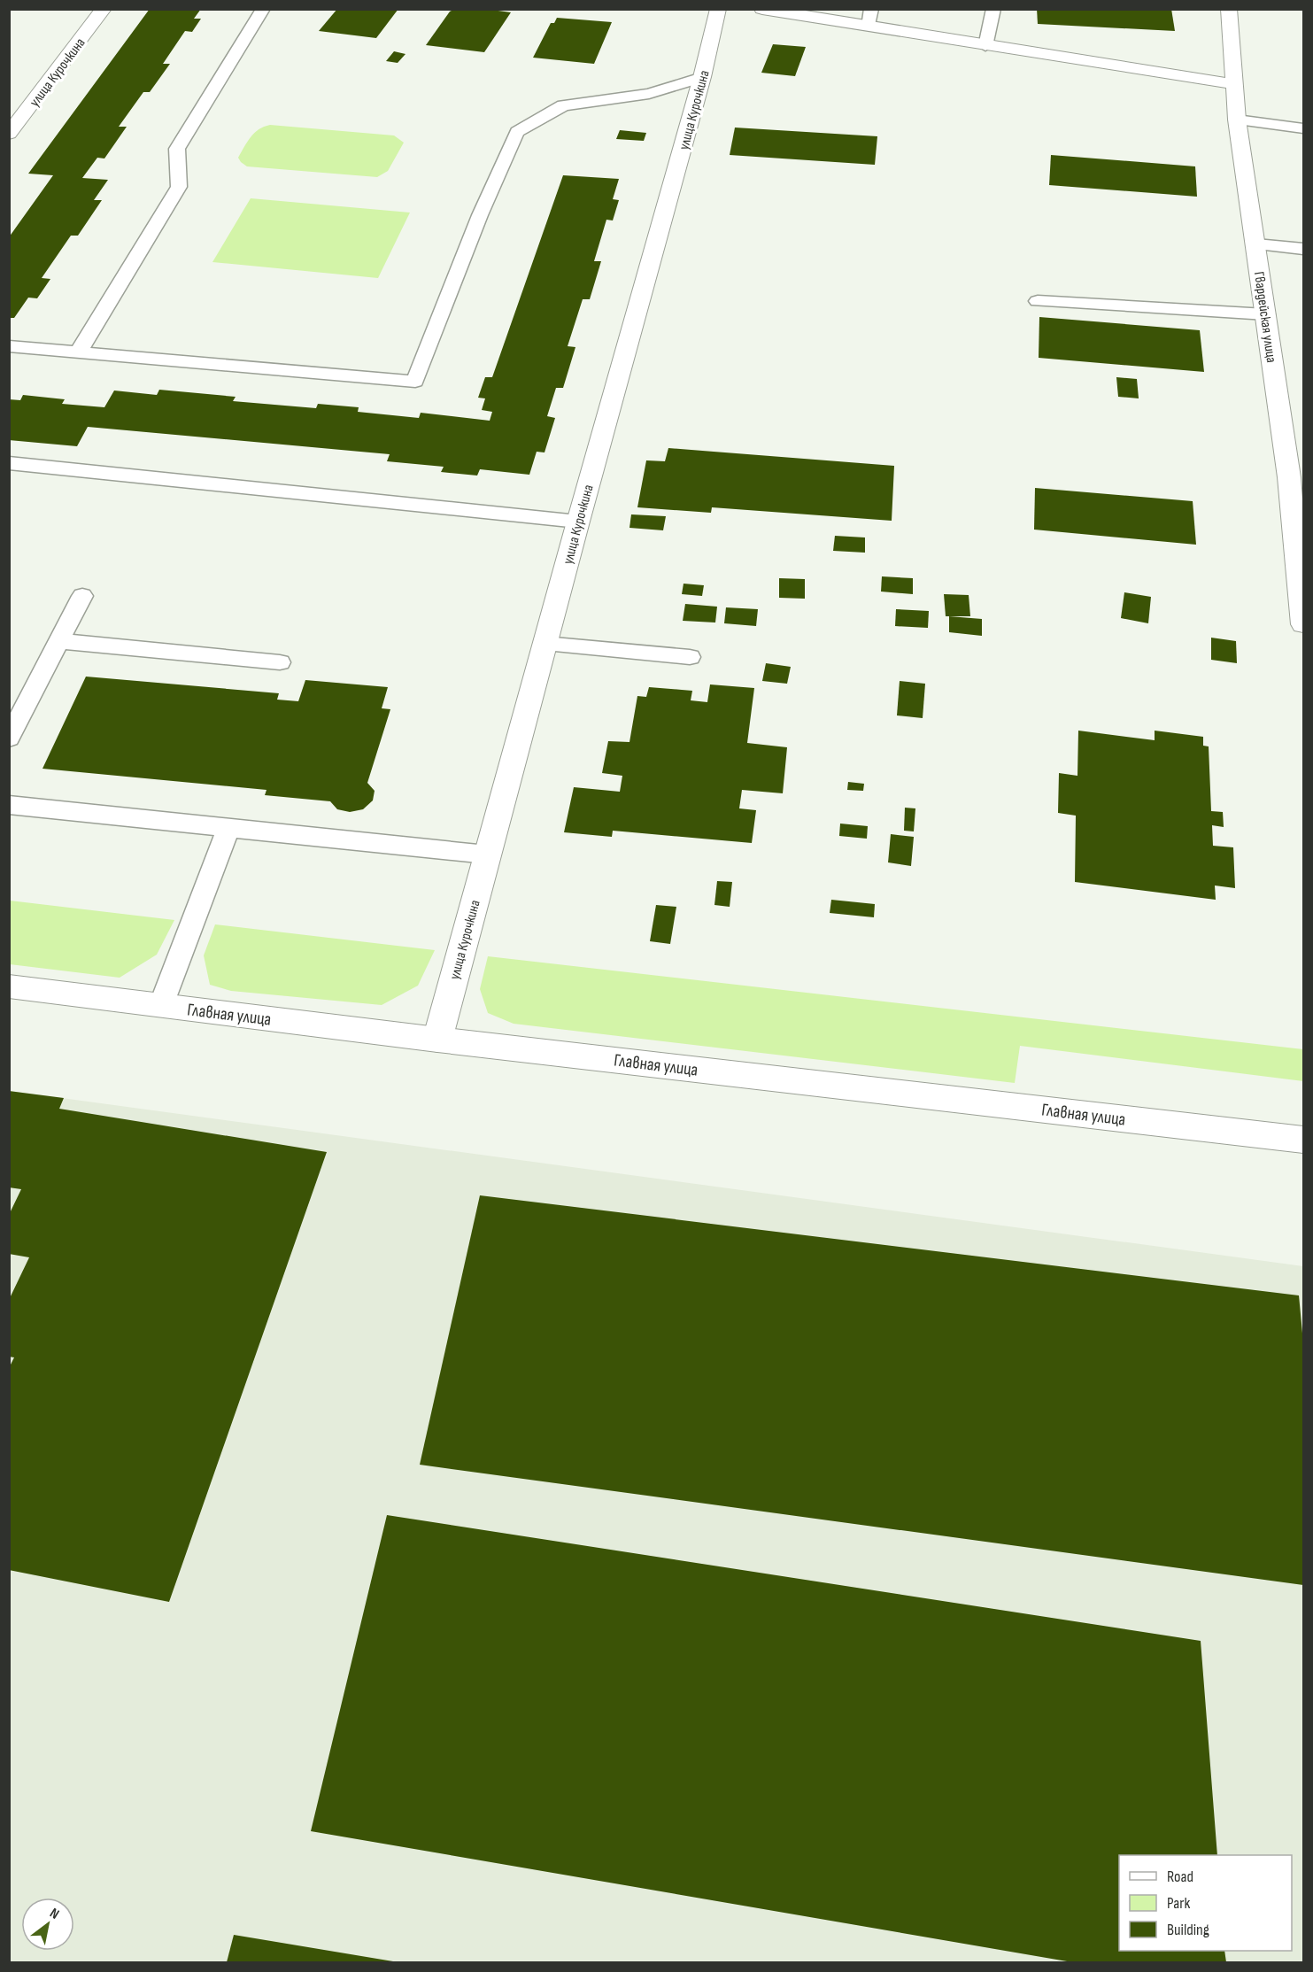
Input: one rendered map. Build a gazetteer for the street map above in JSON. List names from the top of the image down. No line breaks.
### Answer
{"streets":{"street":["улица Курочкина","Гвардейская улица","Главная улица"]},"crossings":[["улица Курочкина","Главная улица"]],"legend":["Road","Park","Building"],"north":"top right"}
